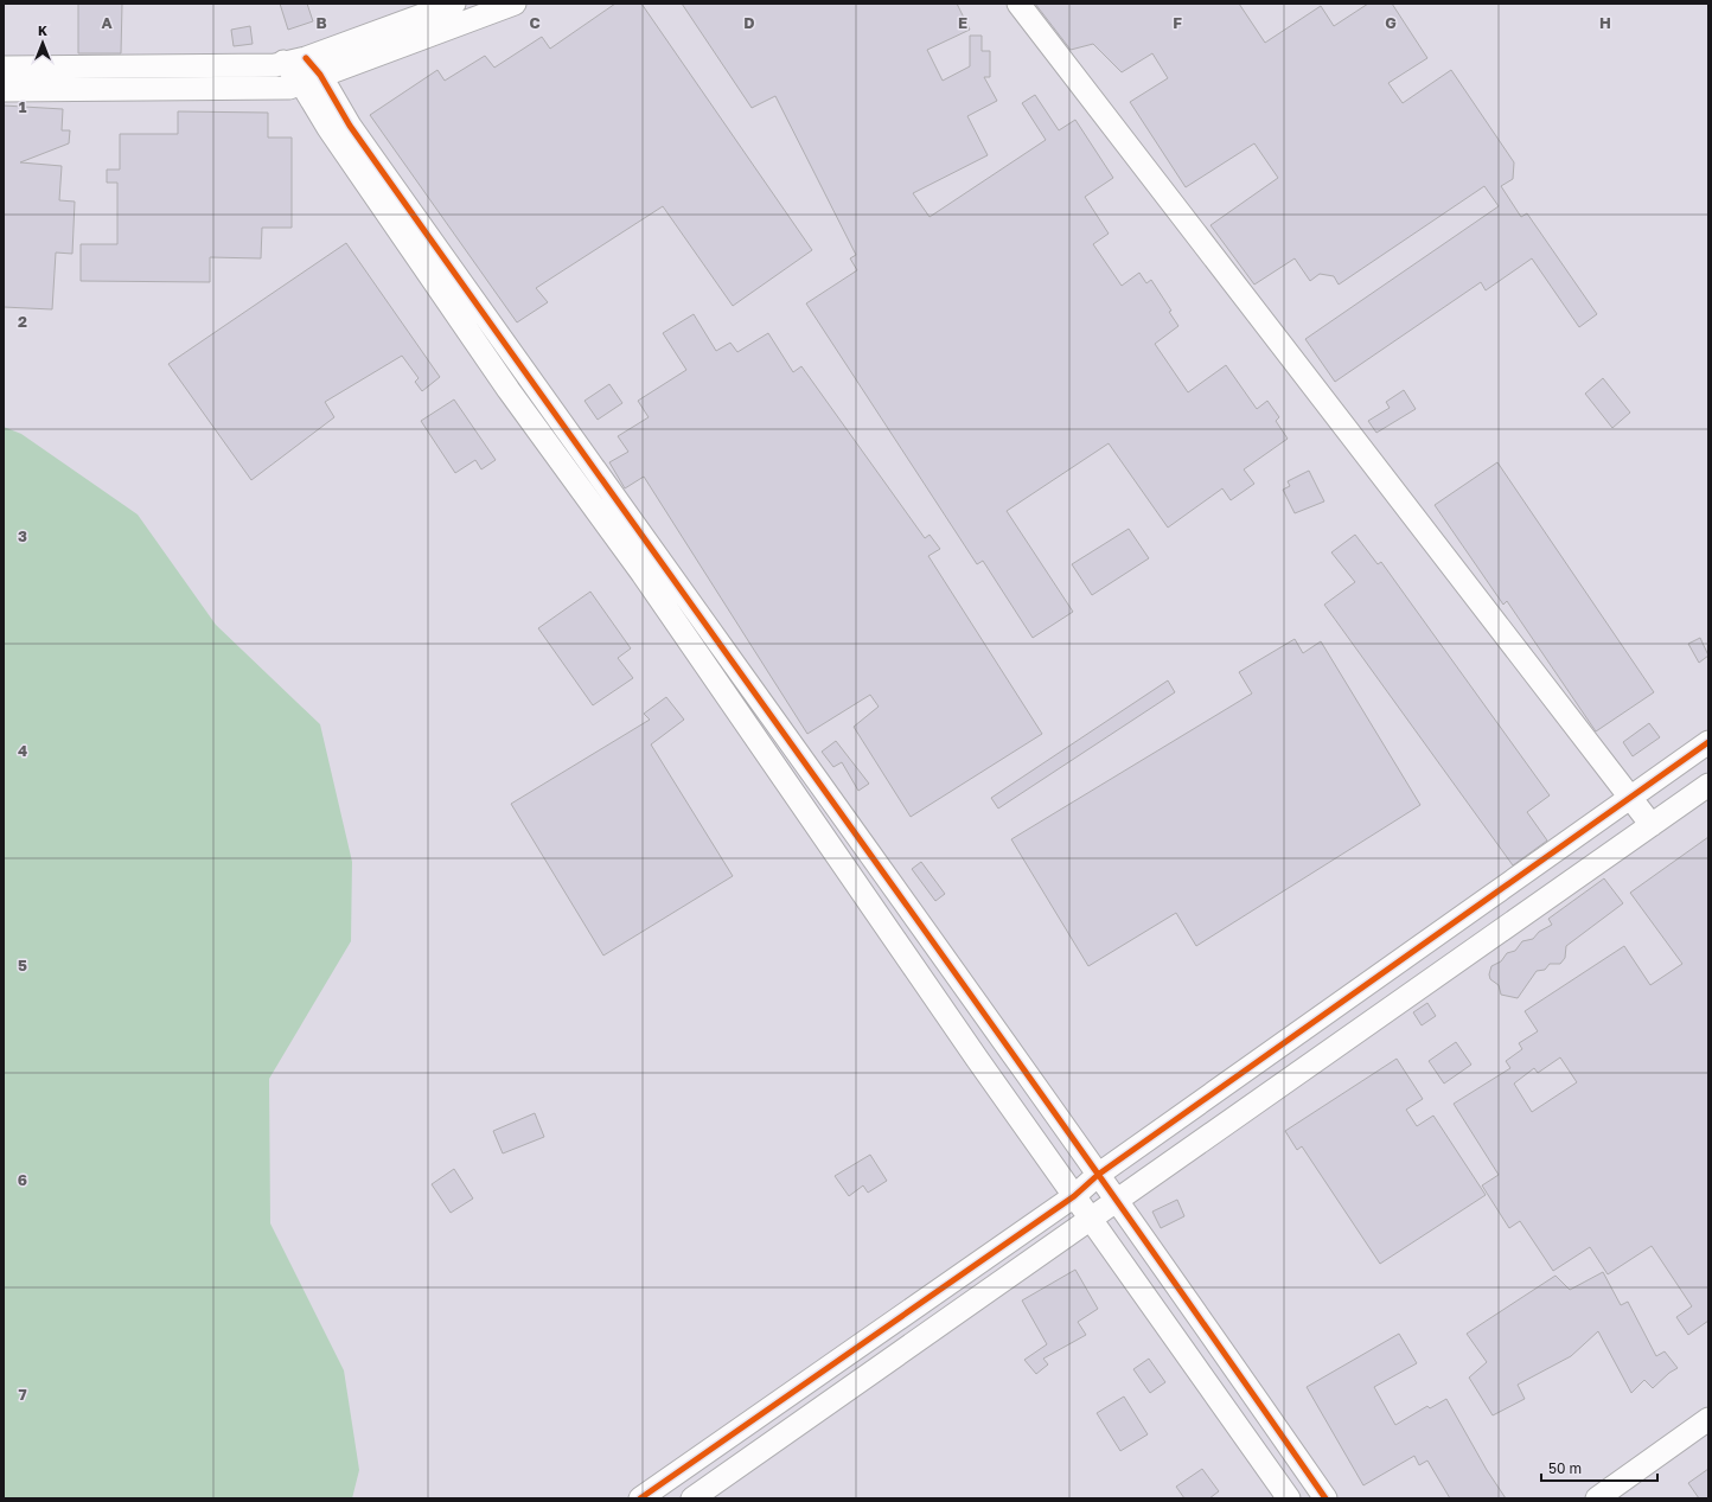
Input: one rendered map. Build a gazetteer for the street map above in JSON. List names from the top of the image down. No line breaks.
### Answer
{"scale_bar":"50 m","north":"top","grid":{"columns":["A","B","C","D","E","F","G","H"],"rows":["1","2","3","4","5","6","7"]}}
